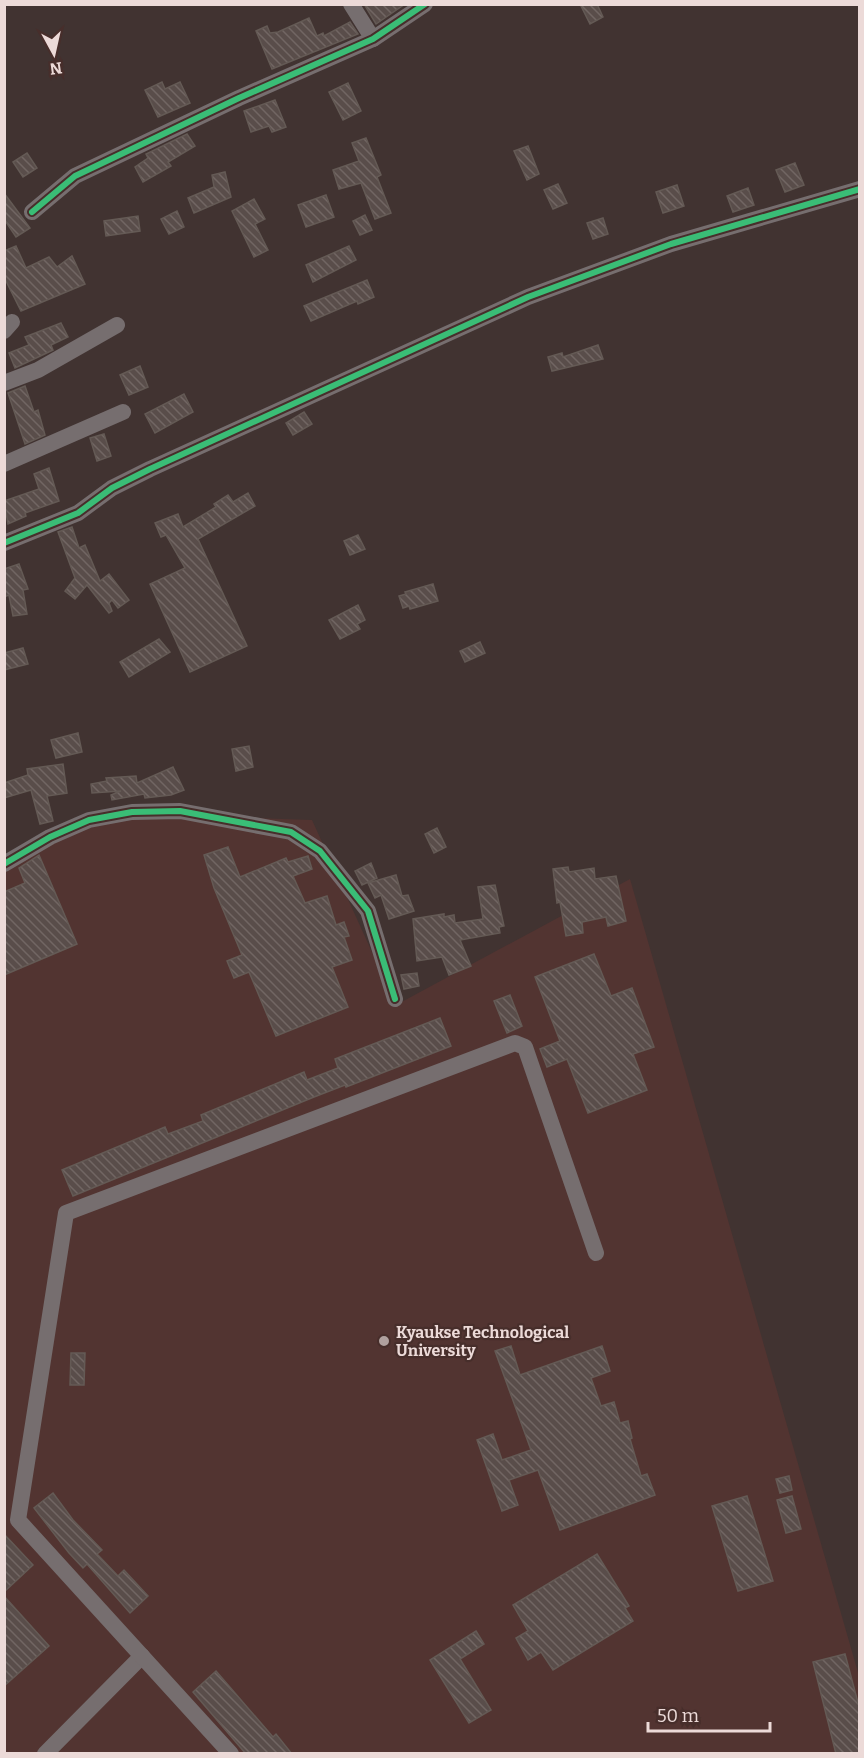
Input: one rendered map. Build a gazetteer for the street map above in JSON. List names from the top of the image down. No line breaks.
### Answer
{"places":["Kyaukse Technological University"],"scale_bar":"50 m","north":"bottom"}
